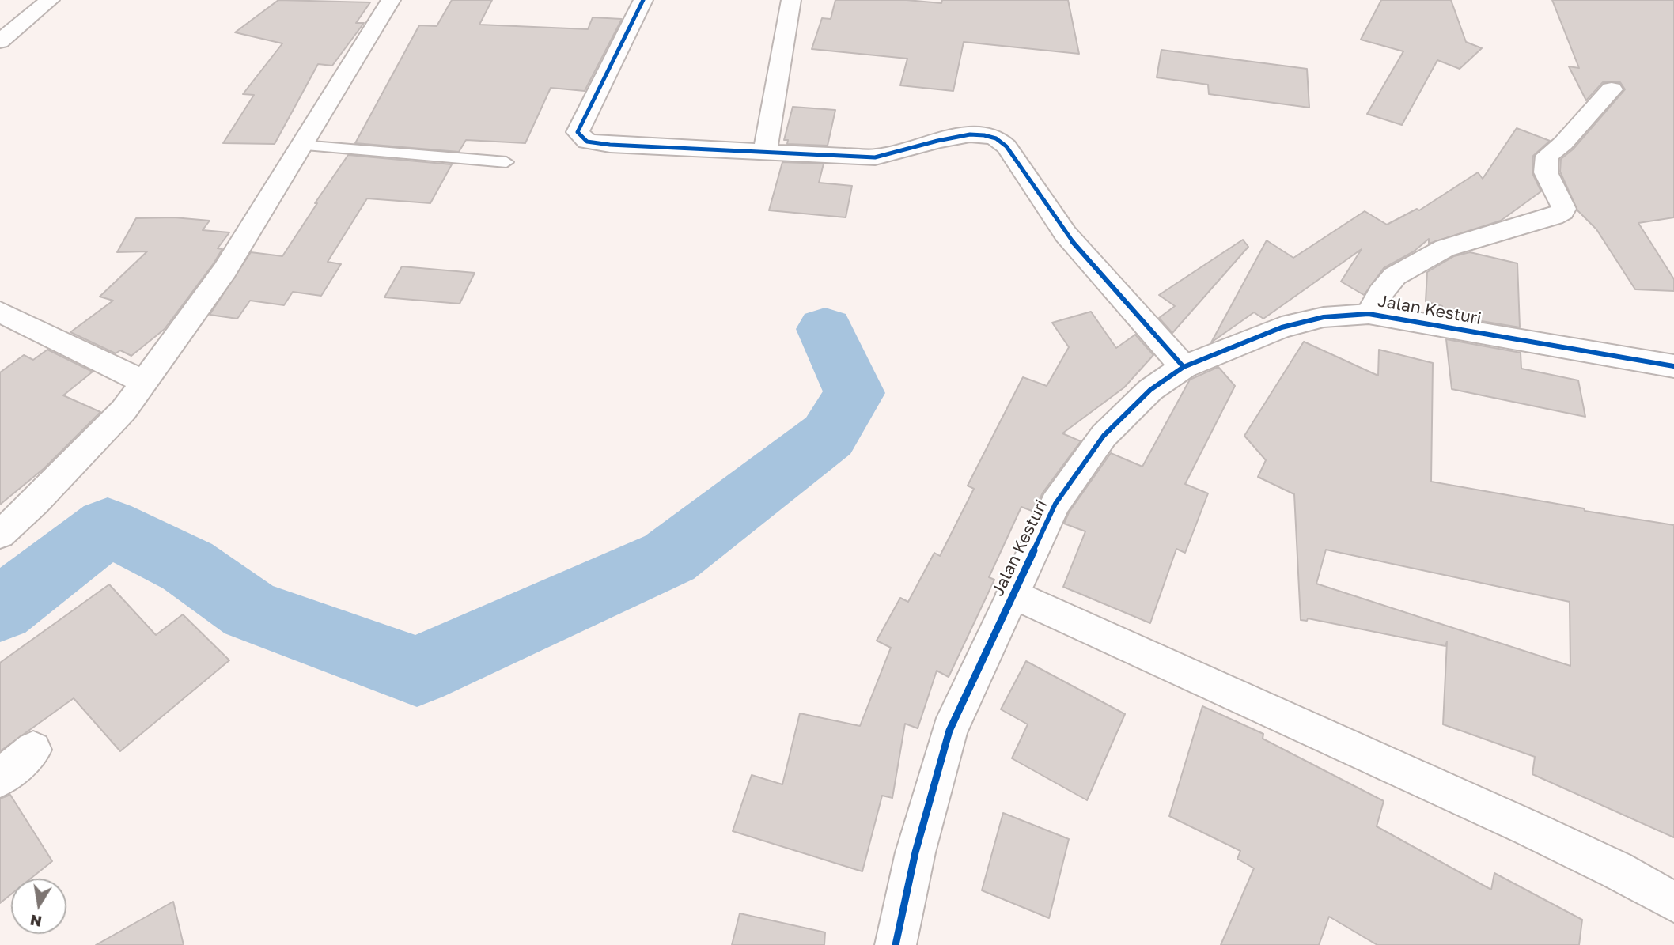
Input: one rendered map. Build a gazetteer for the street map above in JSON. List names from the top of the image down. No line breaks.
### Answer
{"streets":{"street":["Jalan Kesturi"]},"north":"bottom"}
